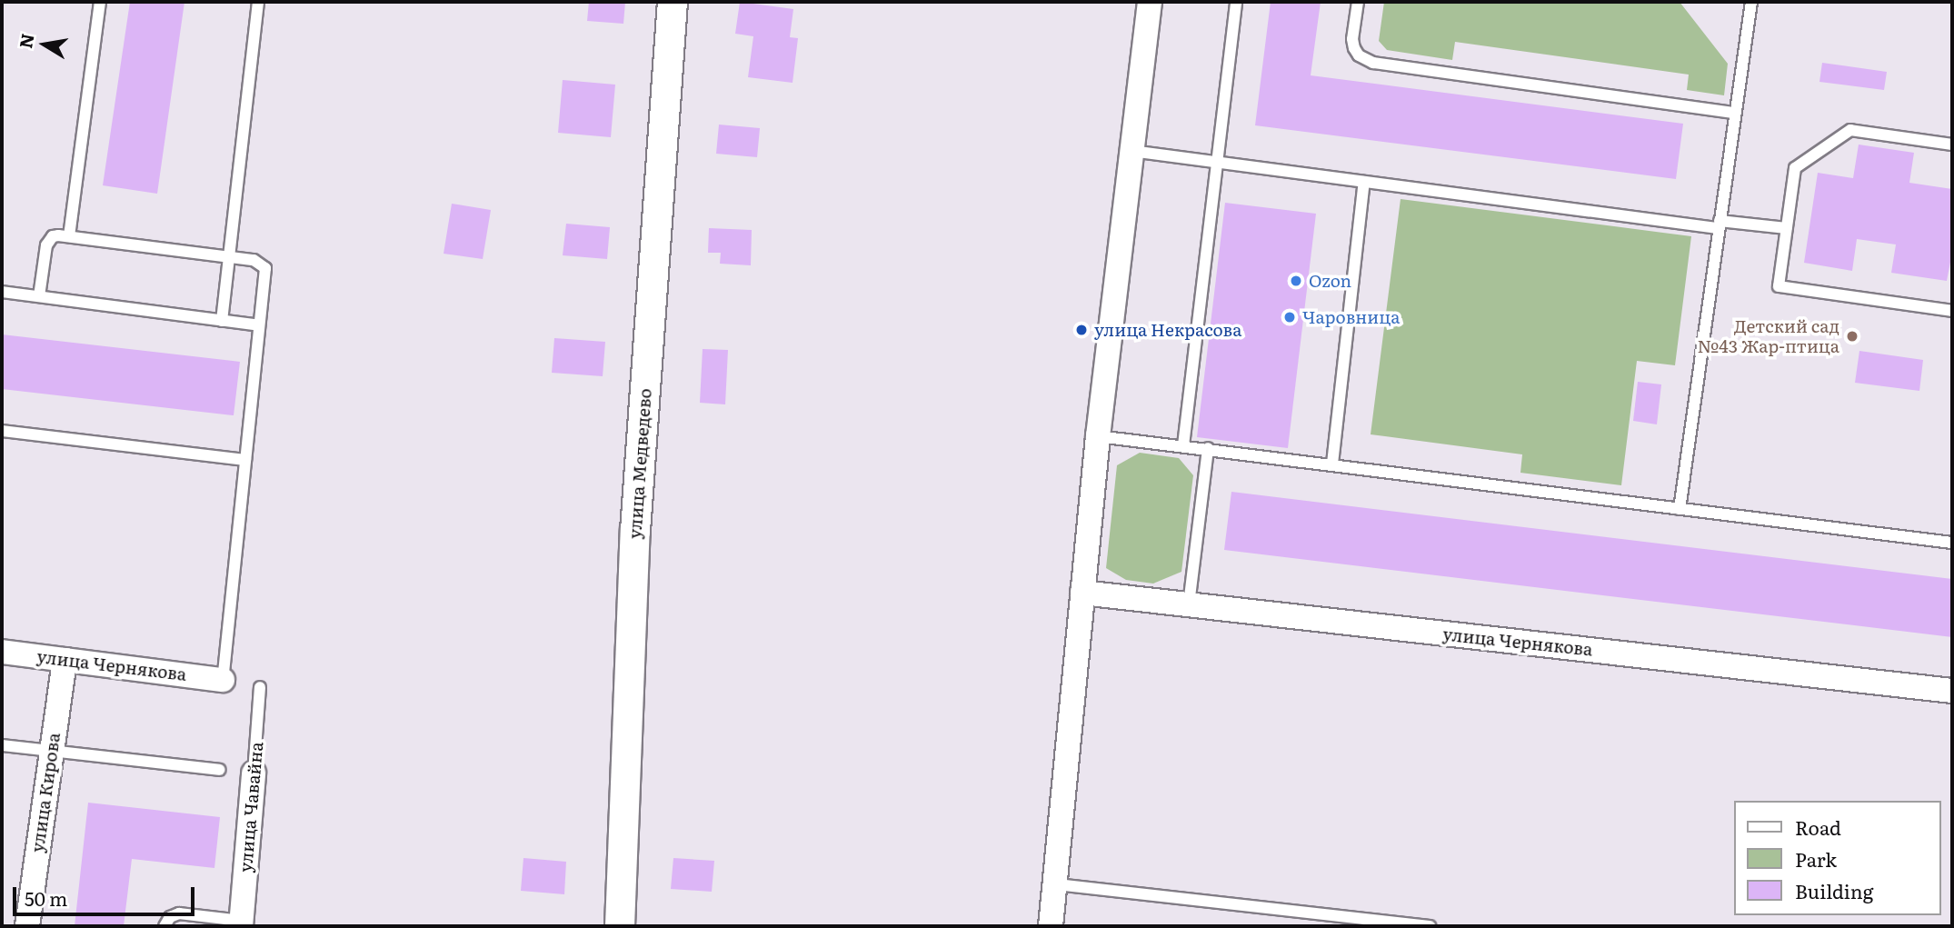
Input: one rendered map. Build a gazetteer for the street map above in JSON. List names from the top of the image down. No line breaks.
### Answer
{"streets":{"street":["улица Медведево","улица Чернякова","улица Кирова","улица Чавайна"]},"crossings":[["улица Чернякова","улица Кирова"]],"places":["Ozon","Чаровница","улица Некрасова","Детский сад №43 Жар-птица"],"legend":["Road","Park","Building"],"scale_bar":"50 m","north":"left"}
